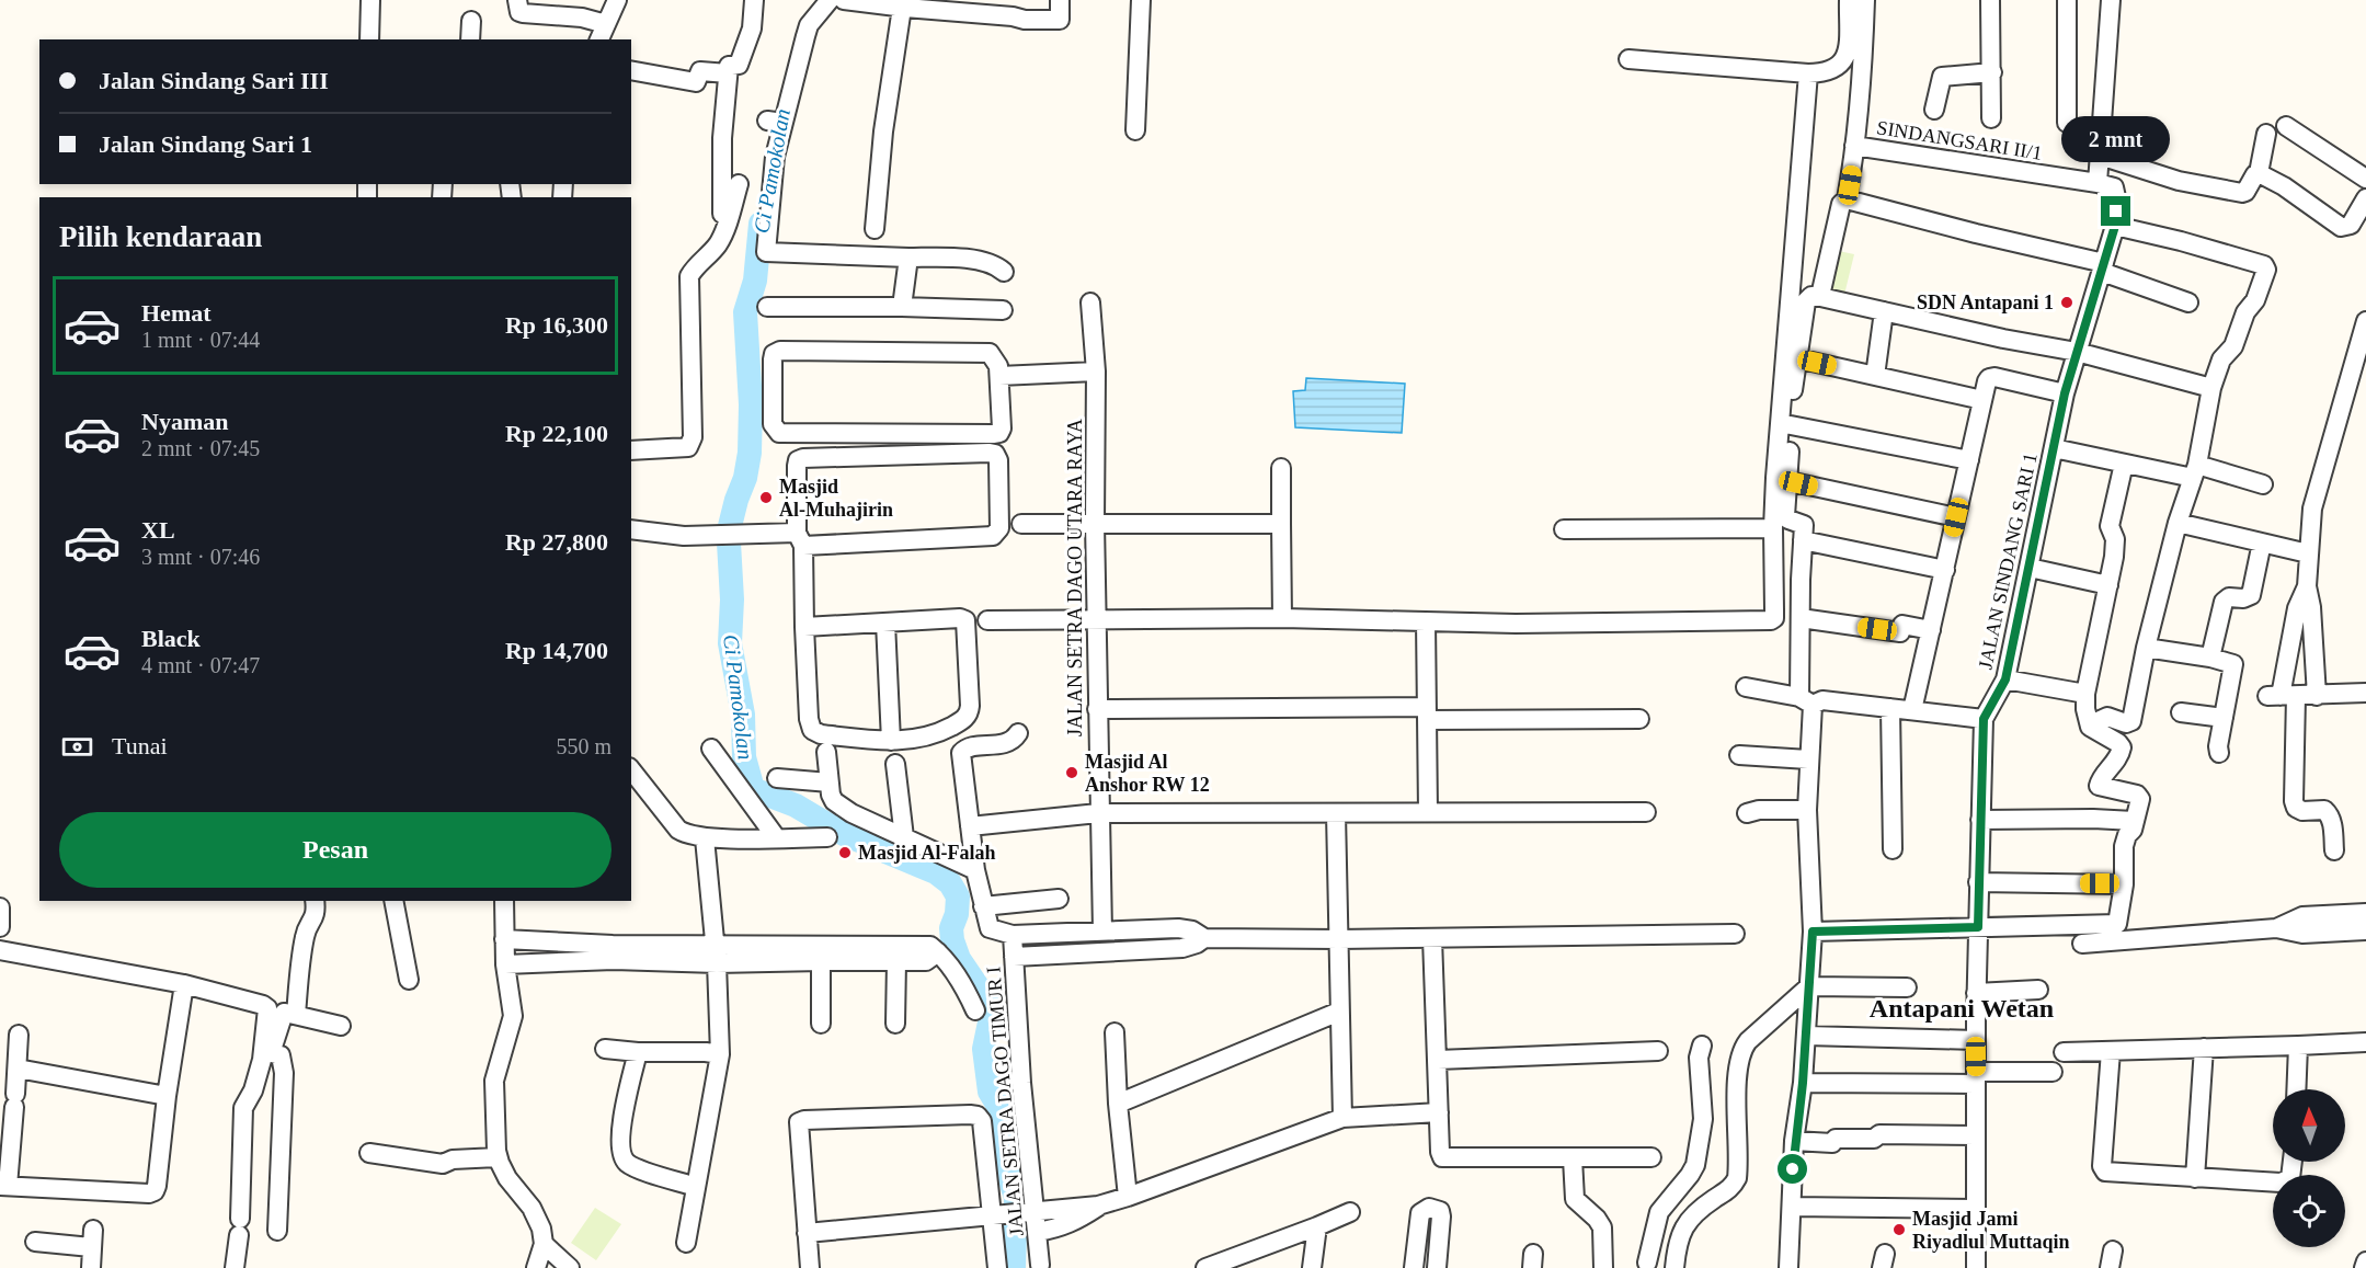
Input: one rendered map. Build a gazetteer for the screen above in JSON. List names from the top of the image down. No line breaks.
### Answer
{"streets":{"street":["SINDANGSARI II/1","JALAN SINDANG SARI 1","JALAN SETRA DAGO UTARA RAYA","JALAN SETRA DAGO TIMUR I"]},"crossings":[["SINDANGSARI II/1","JALAN SINDANG SARI 1"]],"districts":["Antapani Wetan"],"water":["Ci Pamokolan"],"places":["SDN Antapani 1","Masjid Al-Muhajirin","Masjid Al Anshor RW 12","Masjid Al-Falah","Masjid Jami Riyadlul Muttaqin"],"north":"top","page":{"banner":["Jalan Sindang Sari III","Jalan Sindang Sari 1"],"bubble":"2 mnt","heading":"Pilih kendaraan","list":[{"name":"Hemat","note":"1 mnt · 07:44","value":"Rp 16,300"},{"name":"Nyaman","note":"2 mnt · 07:45","value":"Rp 22,100"},{"name":"XL","note":"3 mnt · 07:46","value":"Rp 27,800"},{"name":"Black","note":"4 mnt · 07:47","value":"Rp 14,700"}],"pay":["Tunai","550 m"],"buttons":"Pesan"}}
